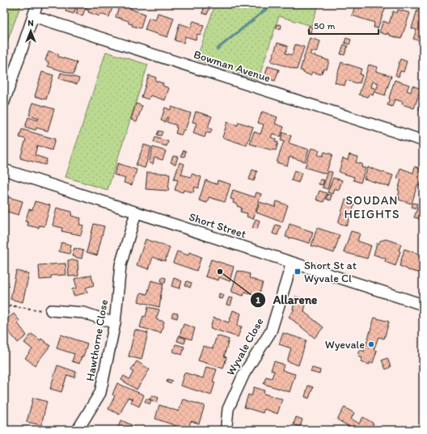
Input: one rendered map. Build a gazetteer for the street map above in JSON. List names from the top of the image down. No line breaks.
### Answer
{"streets":{"street":["Bowman Avenue","Short Street","Hawthorne Close","Wyvale Close"]},"crossings":[["Short Street","Hawthorne Close"],["Short Street","Wyvale Close"]],"districts":["SOUDAN HEIGHTS"],"places":{"other":["Allarene","Wyevale"],"transit":["Short St at Wyvale Cl"]},"scale_bar":"50 m","north":"top"}
